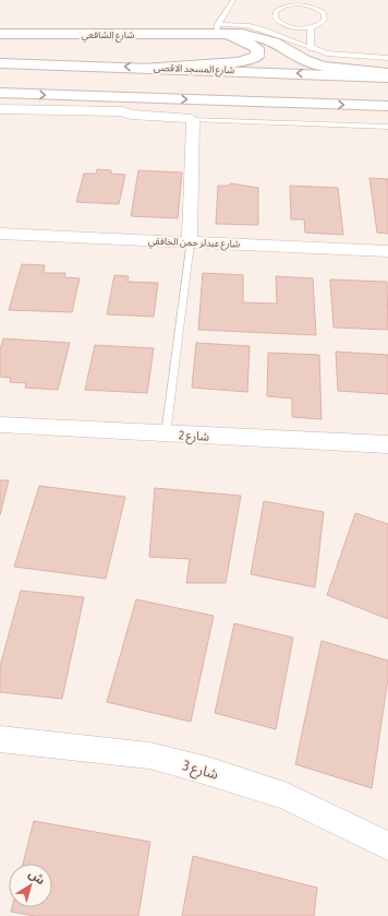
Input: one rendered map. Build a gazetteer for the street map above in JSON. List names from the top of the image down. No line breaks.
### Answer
{"streets":{"main road":["شارع الشافعي","شارع المسجد الاقصى"],"street":["شارع عبدلر حمن الخافقي","شارع 2","شارع 3"]},"crossings":[["شارع الشافعي","شارع المسجد الاقصى"]],"north":"top right"}
